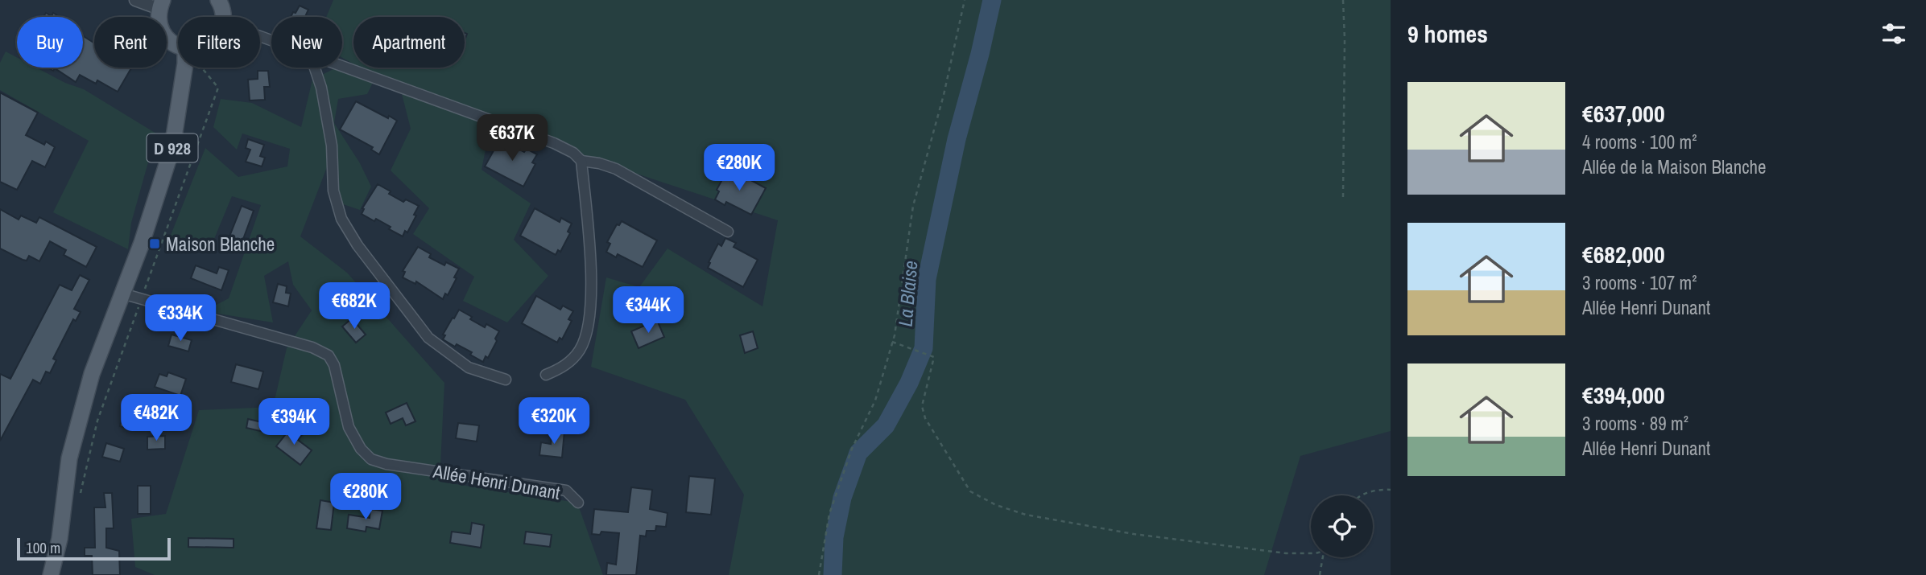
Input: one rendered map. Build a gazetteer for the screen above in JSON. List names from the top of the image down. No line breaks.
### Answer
{"streets":{"main road":["D 928"],"street":["Allée Henri Dunant"]},"crossings":[["D 928","Allée Henri Dunant"]],"water":["La Blaise"],"places":{"transit":["Maison Blanche"]},"scale_bar":"100 m","page":{"heading":"9 homes","chip":["Buy","Rent","Filters","New","Apartment"],"list":[{"name":"€637,000","note":"4 rooms · 100 m² · Allée de la Maison Blanche"},{"name":"€682,000","note":"3 rooms · 107 m² · Allée Henri Dunant"},{"name":"€394,000","note":"3 rooms · 89 m² · Allée Henri Dunant"}],"price":["€637K","€280K","€682K","€344K","€334K","€482K","€320K","€394K","€280K"],"scale":"100 m"}}
